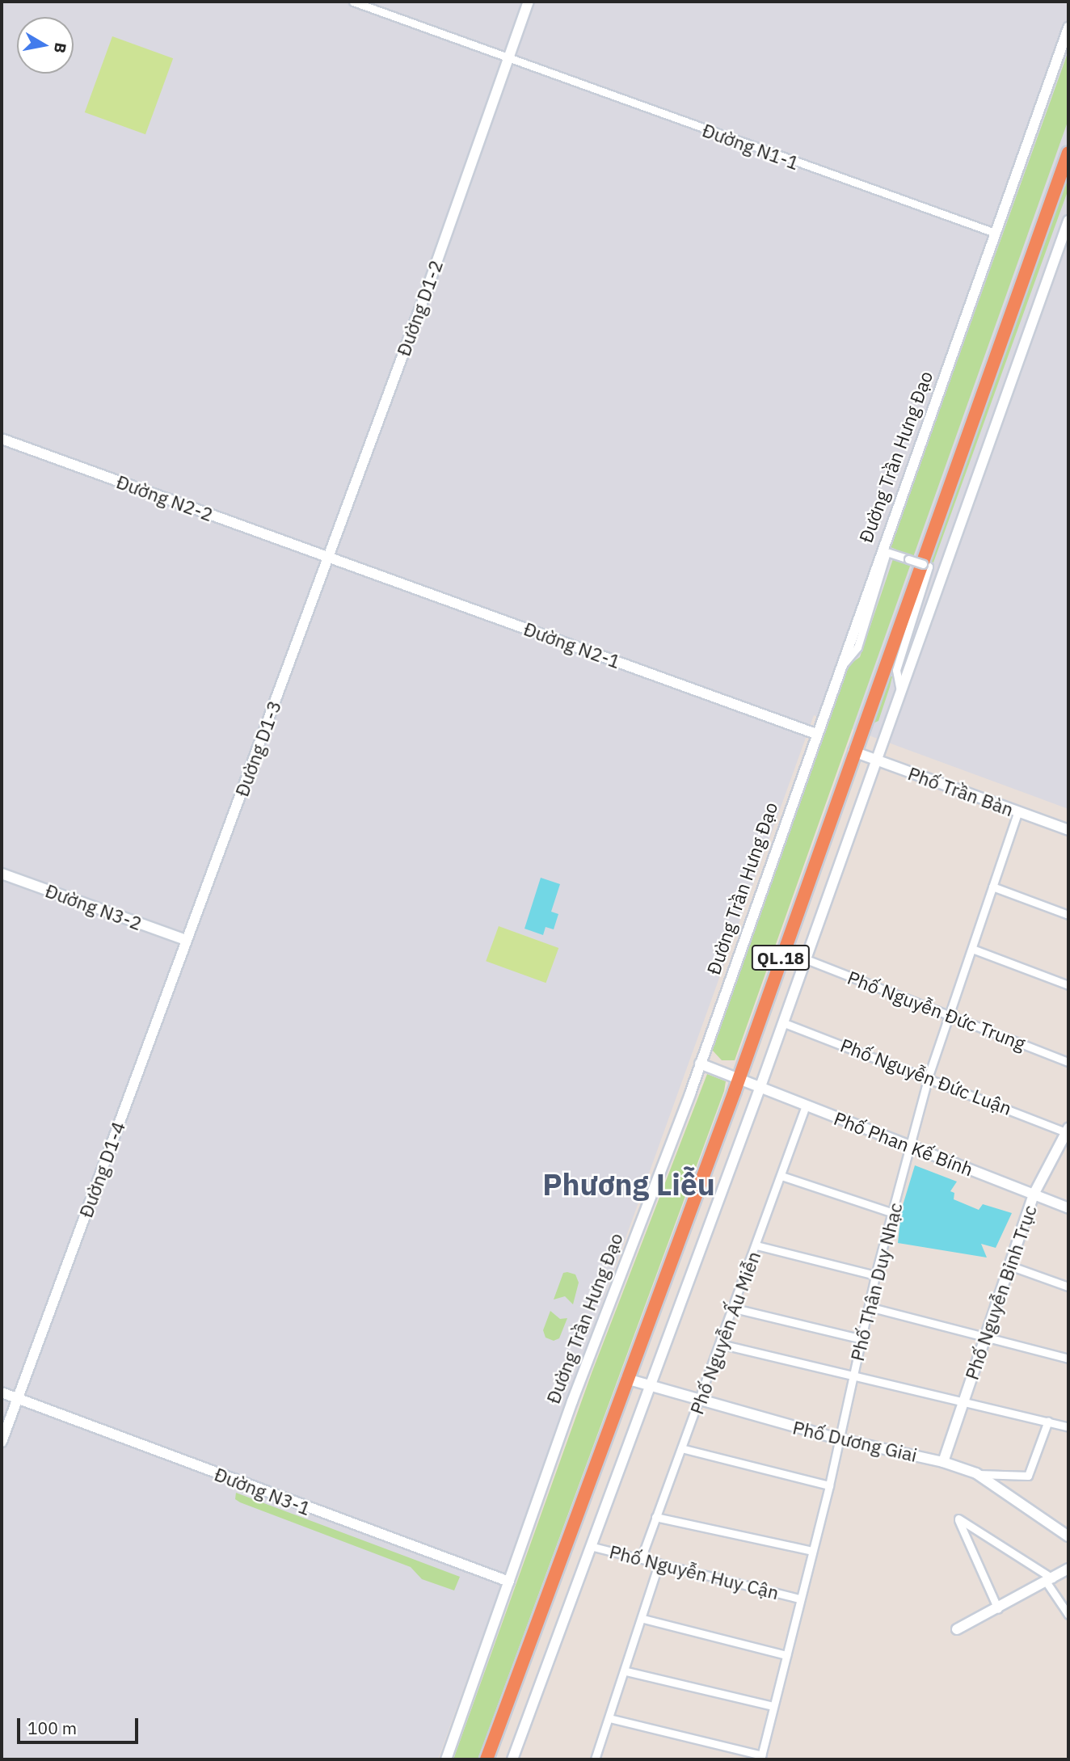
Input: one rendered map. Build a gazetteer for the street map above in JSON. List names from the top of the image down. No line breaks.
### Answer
{"streets":{"highway":["QL.18"],"main road":["Đường D1-2","Đường Trần Hưng Đạo","Đường N2-2","Đường N2-1","Đường D1-3","Phố Trần Bàn","Đường N3-2","Phố Phan Kế Bính","Đường D1-4","Phố Nguyễn Bỉnh Trục","Phố Dương Giai","Đường N3-1"],"street":["Đường N1-1","Phố Nguyễn Đức Trung","Phố Nguyễn Đức Luận","Phố Thân Duy Nhạc","Phố Nguyễn Ấu Miễn","Phố Nguyễn Huy Cận"]},"crossings":[["Đường N1-1","Đường D1-2"],["Đường N1-1","Đường Trần Hưng Đạo"],["Đường D1-2","Đường N2-2"],["Đường D1-2","Đường N2-1"],["Đường D1-2","Đường D1-3"],["Đường Trần Hưng Đạo","Đường N2-1"],["Đường Trần Hưng Đạo","Phố Phan Kế Bính"],["Đường Trần Hưng Đạo","Đường N3-1"],["Đường N2-2","Đường N2-1"],["Đường N2-2","Đường D1-3"],["Đường N2-1","Đường D1-3"],["Đường D1-3","Đường N3-2"],["Đường D1-3","Đường D1-4"],["Phố Trần Bàn","QL.18"],["Phố Trần Bàn","Phố Thân Duy Nhạc"],["Đường N3-2","Đường D1-4"],["QL.18","Phố Phan Kế Bính"],["QL.18","Phố Dương Giai"],["Phố Nguyễn Đức Trung","Phố Thân Duy Nhạc"],["Phố Nguyễn Đức Luận","Phố Thân Duy Nhạc"],["Phố Nguyễn Đức Luận","Phố Nguyễn Bỉnh Trục"],["Phố Phan Kế Bính","Phố Thân Duy Nhạc"],["Phố Phan Kế Bính","Phố Nguyễn Bỉnh Trục"],["Phố Phan Kế Bính","Phố Nguyễn Ấu Miễn"],["Đường D1-4","Đường N3-1"],["Phố Thân Duy Nhạc","Phố Dương Giai"],["Phố Thân Duy Nhạc","Phố Nguyễn Huy Cận"],["Phố Nguyễn Bỉnh Trục","Phố Dương Giai"],["Phố Nguyễn Ấu Miễn","Phố Dương Giai"],["Phố Nguyễn Ấu Miễn","Phố Nguyễn Huy Cận"]],"districts":["Phương Liễu"],"scale_bar":"100 m","north":"right"}
